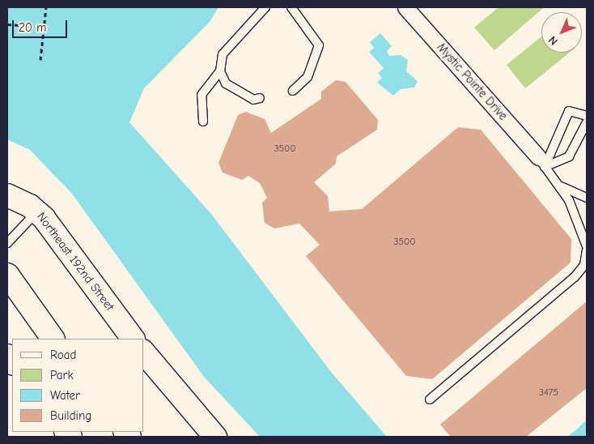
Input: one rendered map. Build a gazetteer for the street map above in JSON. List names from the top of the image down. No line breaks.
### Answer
{"streets":{"main road":["Northeast 192nd Street"],"street":["Mystic Pointe Drive"]},"house_numbers":["3500","3500","3475"],"legend":["Road","Park","Water","Building"],"scale_bar":"20 m","north":"bottom left"}
